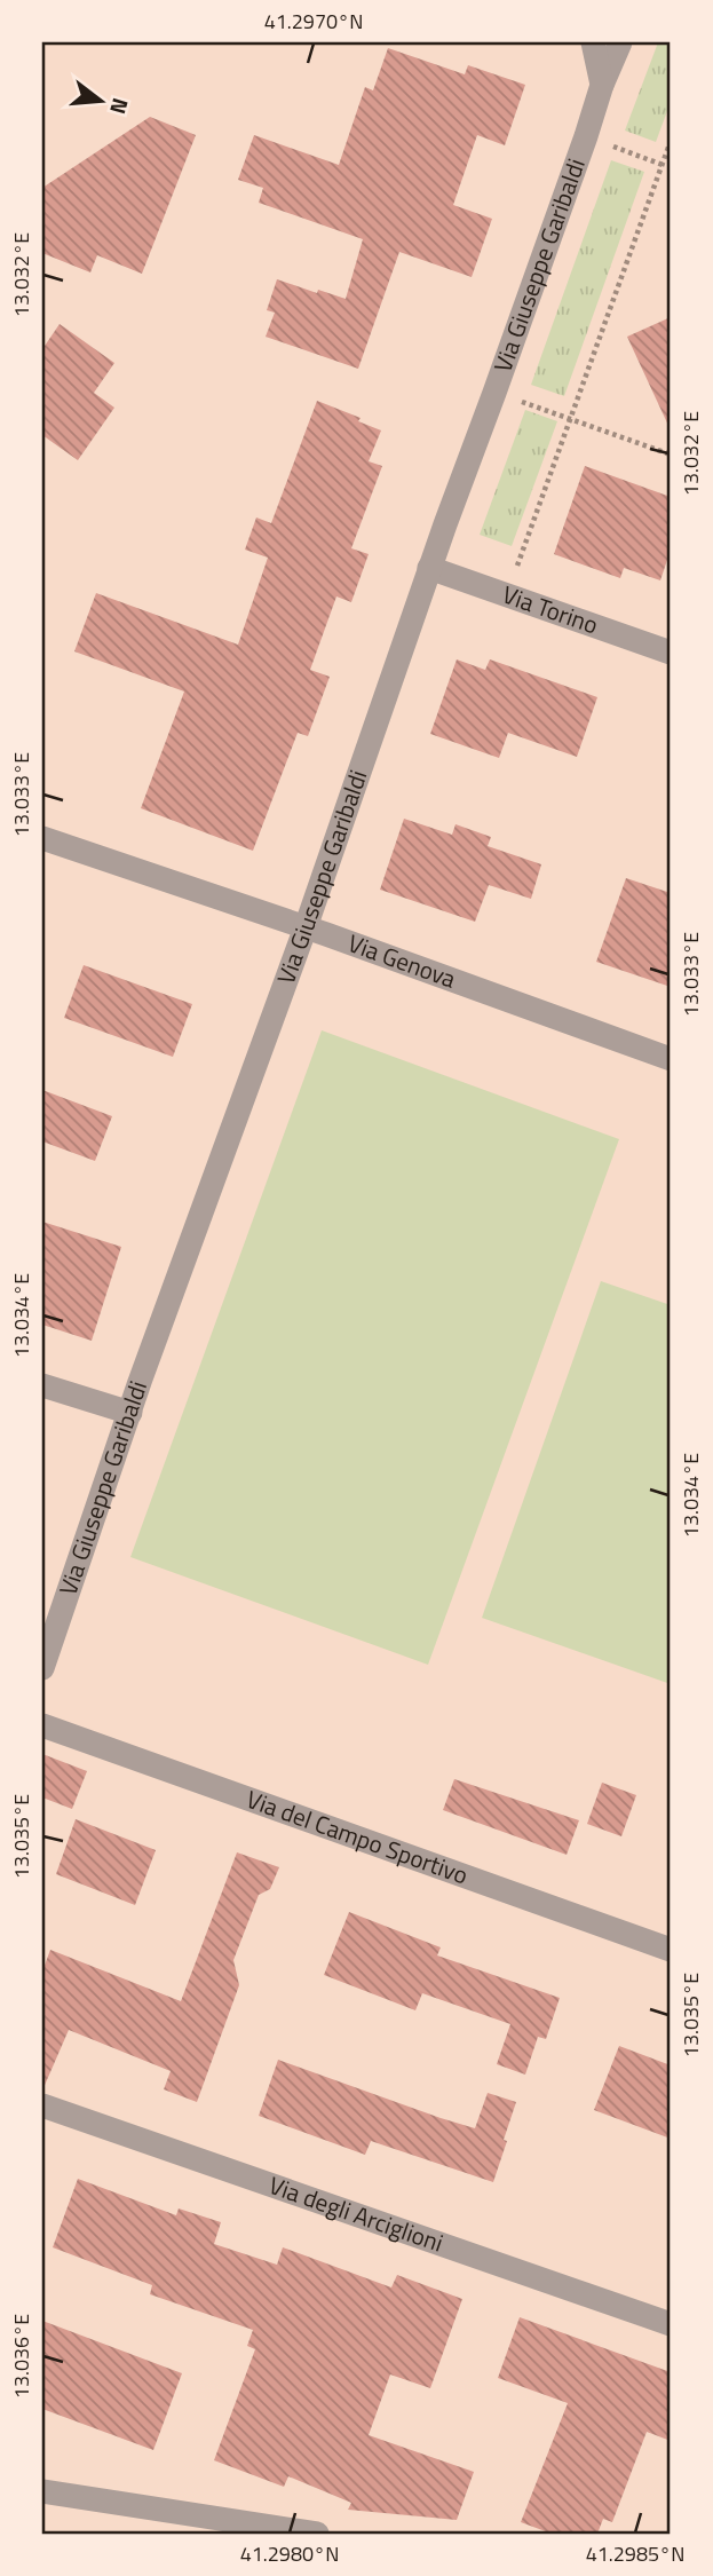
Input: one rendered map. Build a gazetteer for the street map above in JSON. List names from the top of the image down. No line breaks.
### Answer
{"streets":{"street":["Via Giuseppe Garibaldi","Via Torino","Via Genova","Via del Campo Sportivo","Via degli Arciglioni"]},"crossings":[["Via Giuseppe Garibaldi","Via Torino"],["Via Giuseppe Garibaldi","Via Genova"]],"north":"right","coordinates":["41.2970°N","13.032°E","13.033°E","13.034°E","13.035°E","13.036°E","41.2980°N","41.2985°N"]}
